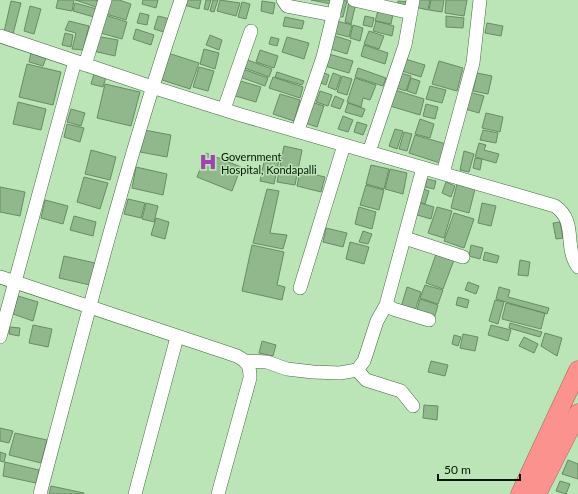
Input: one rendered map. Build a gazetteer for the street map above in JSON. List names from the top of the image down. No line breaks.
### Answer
{"places":{"hospital":["Government Hospital, Kondapalli"]},"scale_bar":"50 m"}
